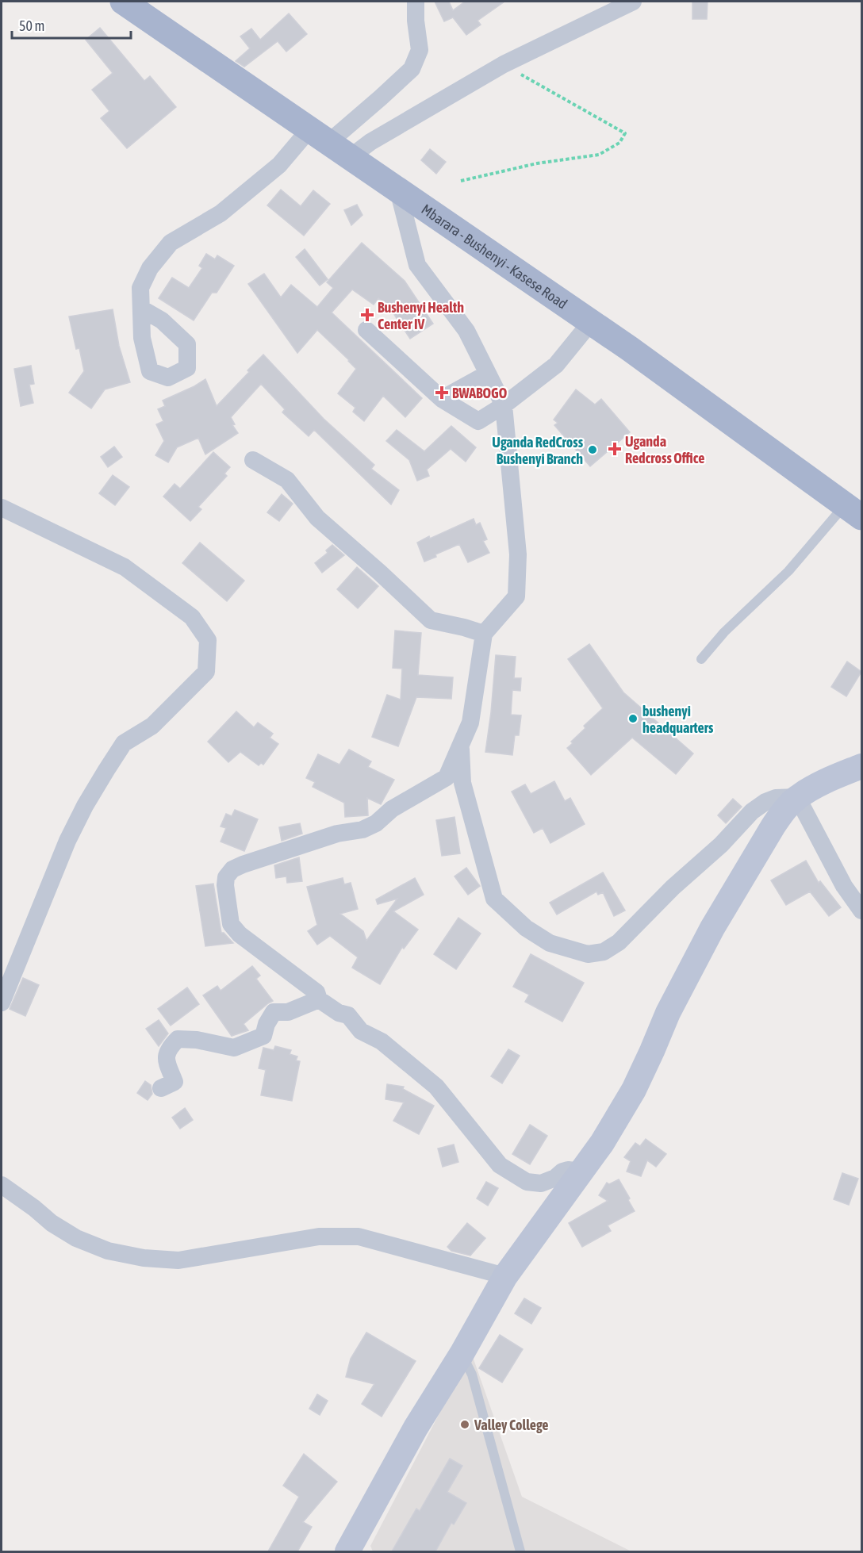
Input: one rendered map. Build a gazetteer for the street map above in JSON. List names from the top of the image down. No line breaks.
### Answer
{"streets":{"main road":["Mbarara - Bushenyi - Kasese Road"]},"places":{"health":["Bushenyi Health Center IV","BWABOGO","Uganda Redcross Office"],"other":["Uganda RedCross Bushenyi Branch","bushenyi headquarters","Valley College"]},"scale_bar":"50 m"}
